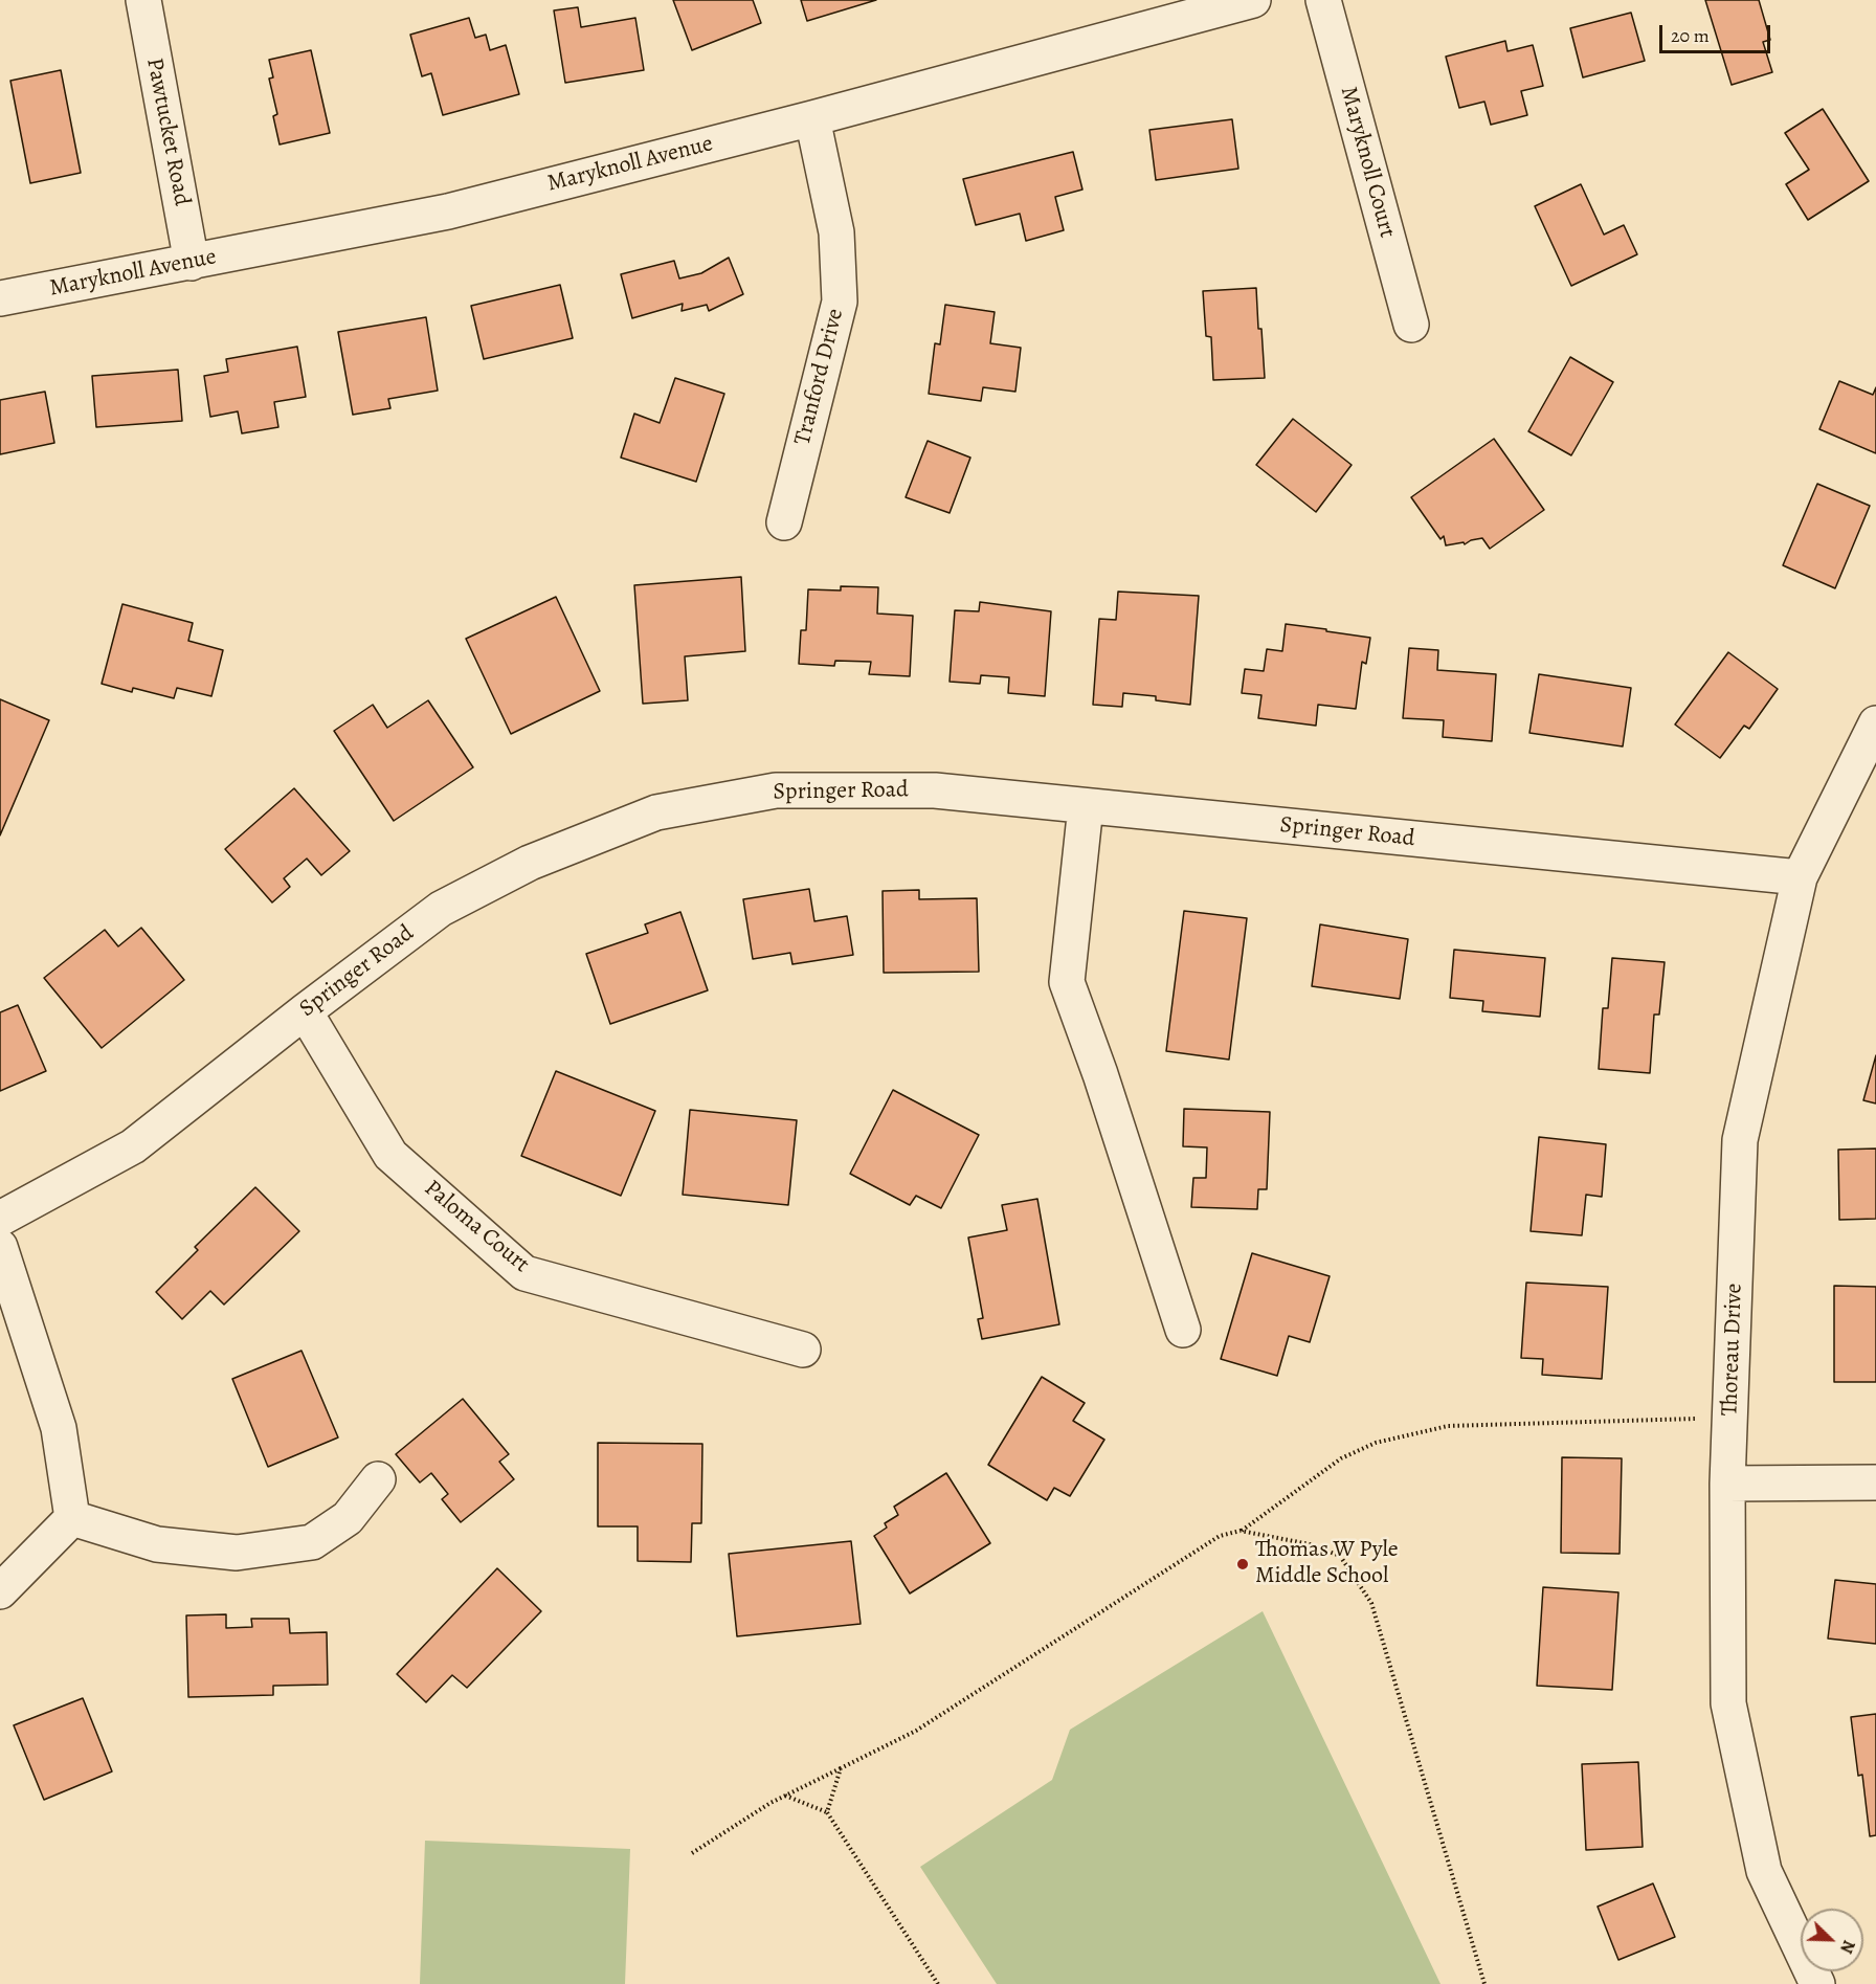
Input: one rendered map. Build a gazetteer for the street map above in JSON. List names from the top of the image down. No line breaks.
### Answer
{"streets":{"street":["Pawtucket Road","Maryknoll Court","Maryknoll Avenue","Tranford Drive","Springer Road","Paloma Court","Thoreau Drive"]},"crossings":[["Pawtucket Road","Maryknoll Avenue"],["Maryknoll Avenue","Tranford Drive"],["Springer Road","Paloma Court"],["Springer Road","Thoreau Drive"]],"places":["Thomas W Pyle Middle School"],"scale_bar":"20 m","north":"bottom right"}
